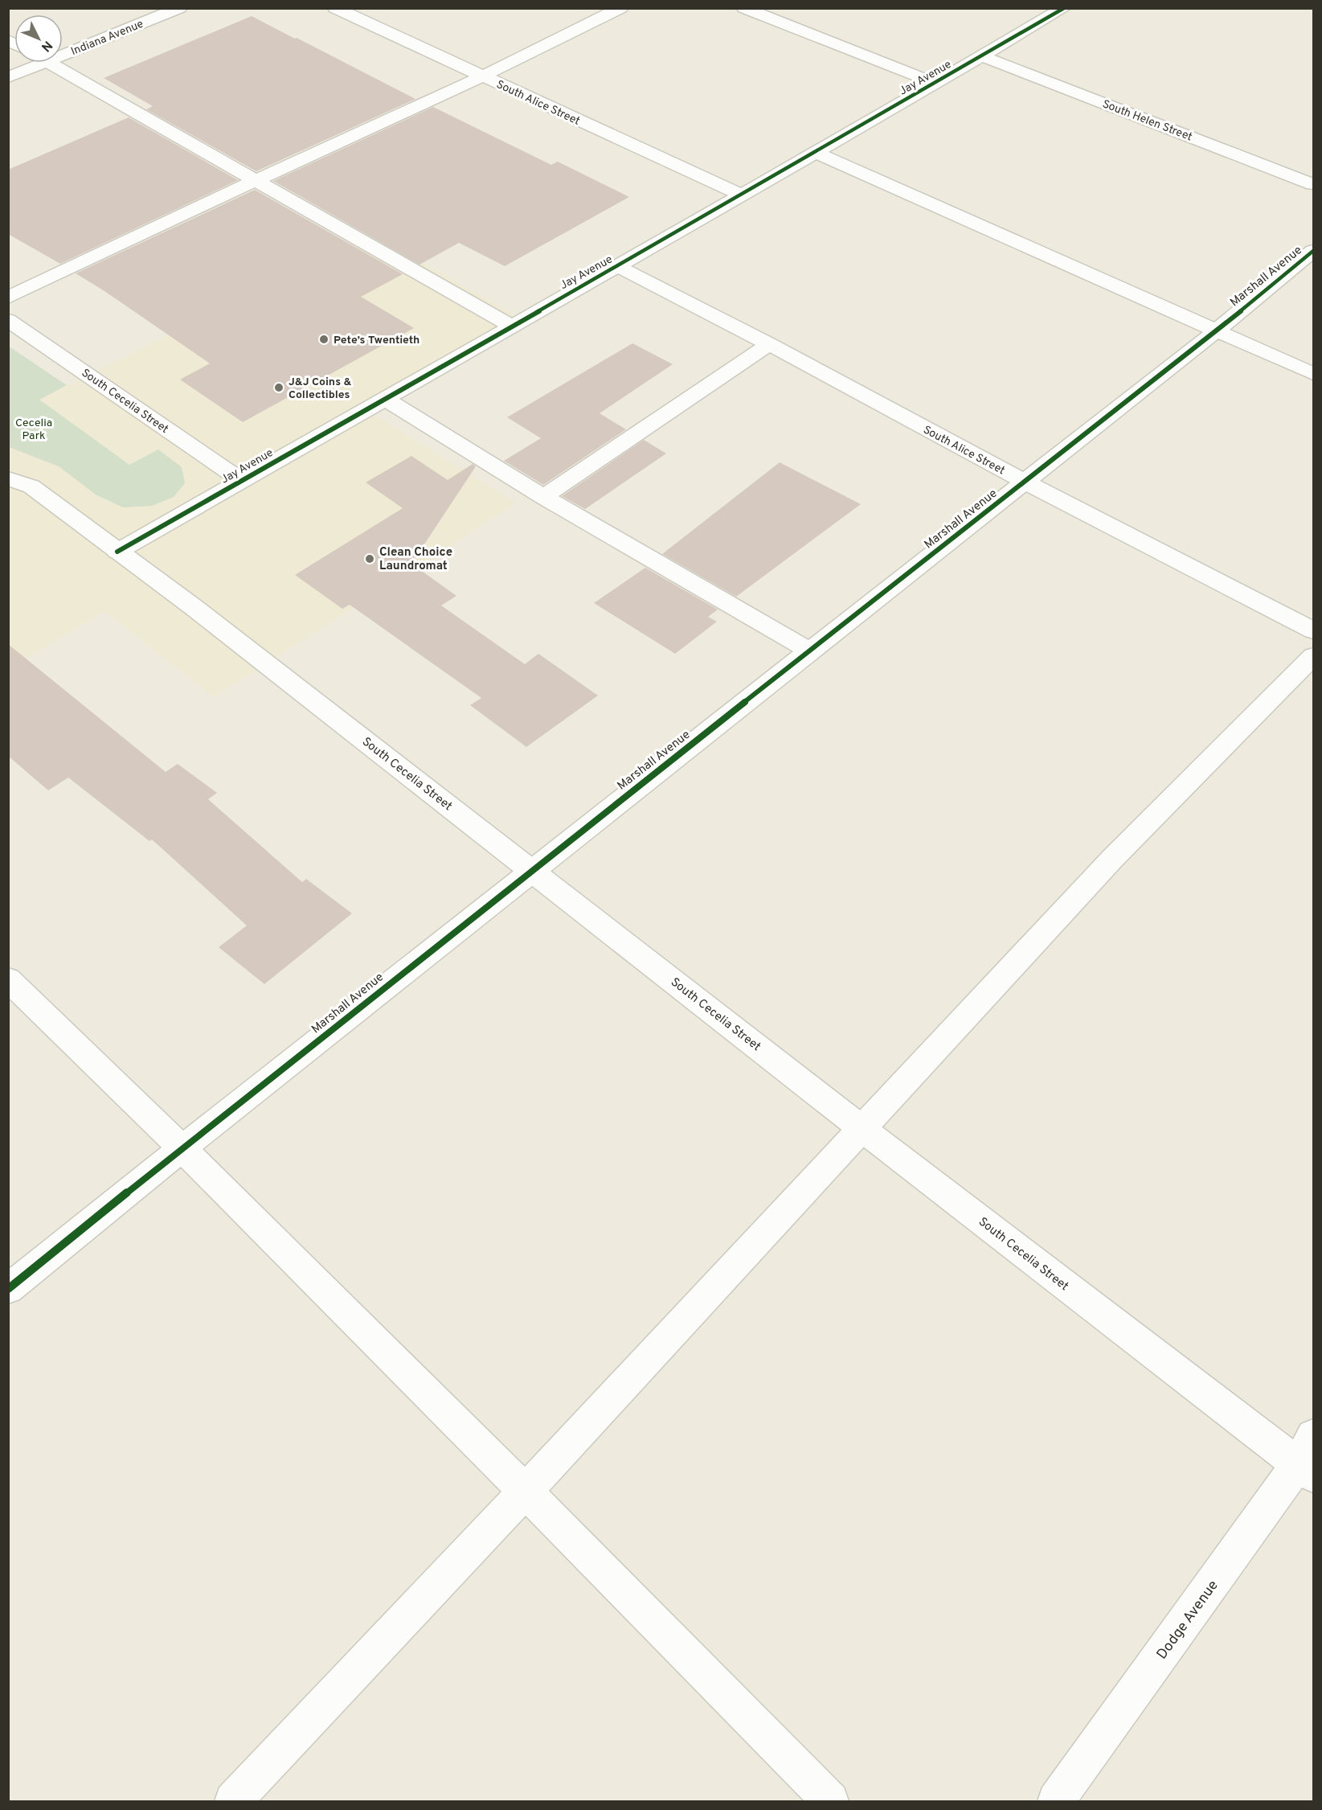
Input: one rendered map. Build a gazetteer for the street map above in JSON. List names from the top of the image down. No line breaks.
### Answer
{"streets":{"street":["Indiana Avenue","Jay Avenue","South Alice Street","South Helen Street","Marshall Avenue","South Cecelia Street","Dodge Avenue"]},"crossings":[["Jay Avenue","South Alice Street"],["Jay Avenue","South Helen Street"],["Jay Avenue","South Cecelia Street"],["South Alice Street","Marshall Avenue"],["Marshall Avenue","South Cecelia Street"],["South Cecelia Street","Dodge Avenue"]],"parks":["Cecelia Park"],"places":["Pete’s Twentieth","J&J Coins & Collectibles","Clean Choice Laundromat"],"north":"bottom right"}
